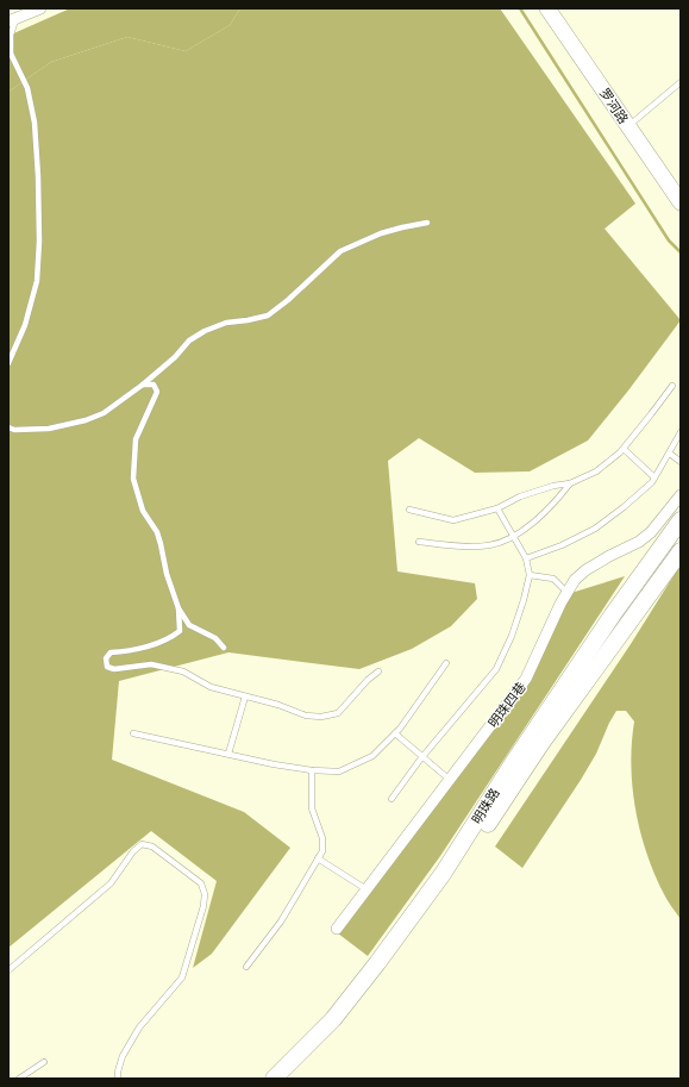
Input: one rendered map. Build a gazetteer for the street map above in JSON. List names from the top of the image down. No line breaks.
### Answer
{"streets":{"main road":["罗河路","明珠路"],"street":["明珠四巷"]}}
